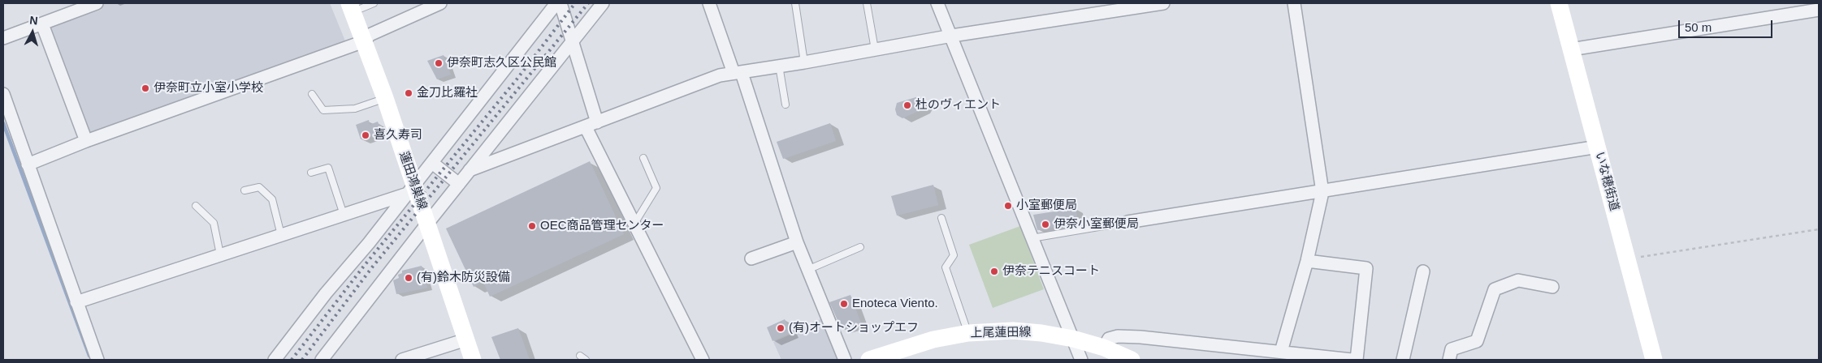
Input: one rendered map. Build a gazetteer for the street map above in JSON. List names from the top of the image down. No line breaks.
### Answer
{"streets":{"main road":["蓮田鴻巣線","いな穂街道","上尾蓮田線"]},"places":["伊奈町志久区公民館","伊奈町立小室小学校","金刀比羅社","杜のヴィエント","喜久寿司","小室郵便局","伊奈小室郵便局","OEC商品管理センター","伊奈テニスコート","(有)鈴木防災設備","Enoteca Viento.","(有)オートショップエフ"],"scale_bar":"50 m","north":"top"}
